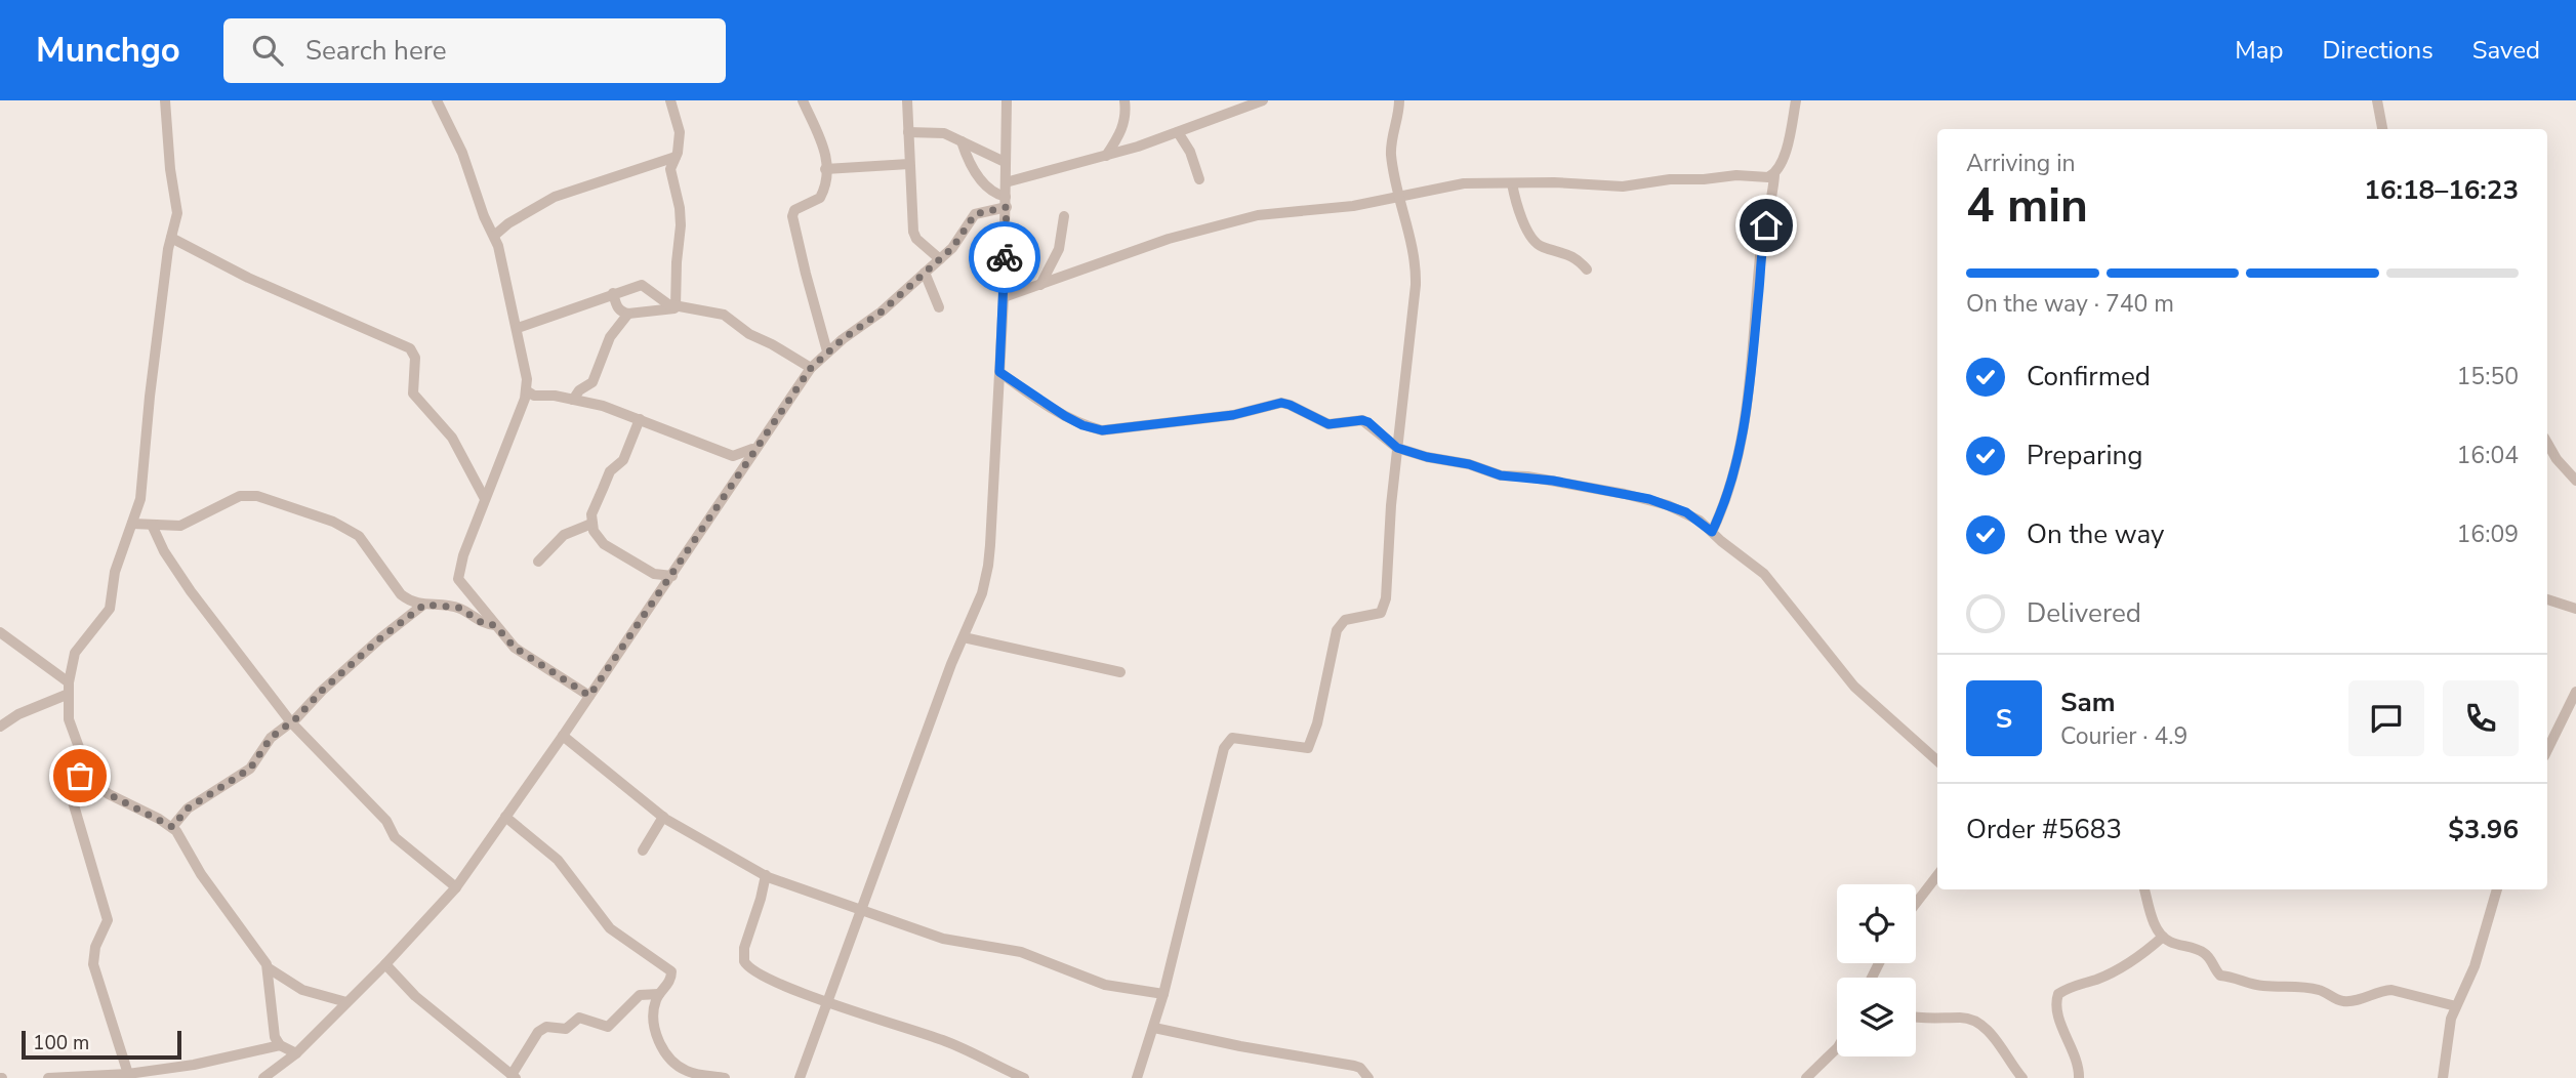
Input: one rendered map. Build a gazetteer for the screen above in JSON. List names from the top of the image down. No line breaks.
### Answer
{"scale_bar":"100 m","page":{"header":"Munchgo","search":"Search here","nav":["Map","Directions","Saved"],"heading":["4 min","Arriving in","16:18–16:23"],"panel":["Sam","Courier · 4.9","Order #5683","$3.96"],"bar":"On the way · 740 m","list":[["Confirmed","15:50"],["Preparing","16:04"],["On the way","16:09"],"Delivered"],"round":"S","scale":"100 m"}}
